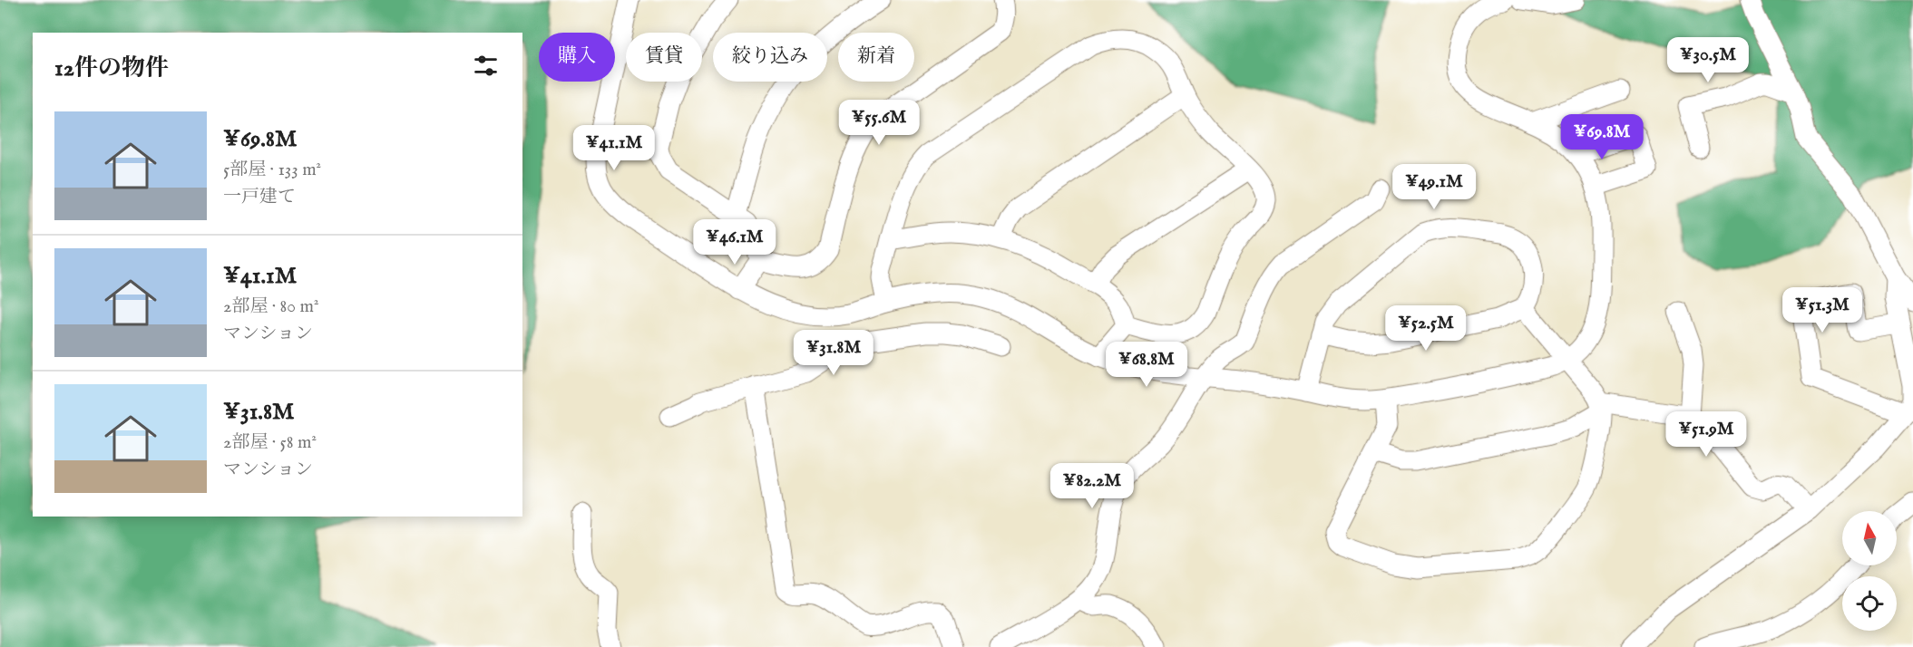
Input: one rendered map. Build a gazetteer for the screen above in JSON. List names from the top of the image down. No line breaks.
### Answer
{"north":"top","page":{"chip":["購入","賃貸","絞り込み","新着"],"heading":"12件の物件","price":["¥30.5M","¥55.6M","¥69.8M","¥41.1M","¥49.1M","¥46.1M","¥51.3M","¥52.5M","¥31.8M","¥68.8M","¥51.9M","¥82.2M"],"list":[{"name":"¥69.8M","note":"5部屋 · 133 m² · 一戸建て"},{"name":"¥41.1M","note":"2部屋 · 80 m² · マンション"},{"name":"¥31.8M","note":"2部屋 · 58 m² · マンション"}]}}
